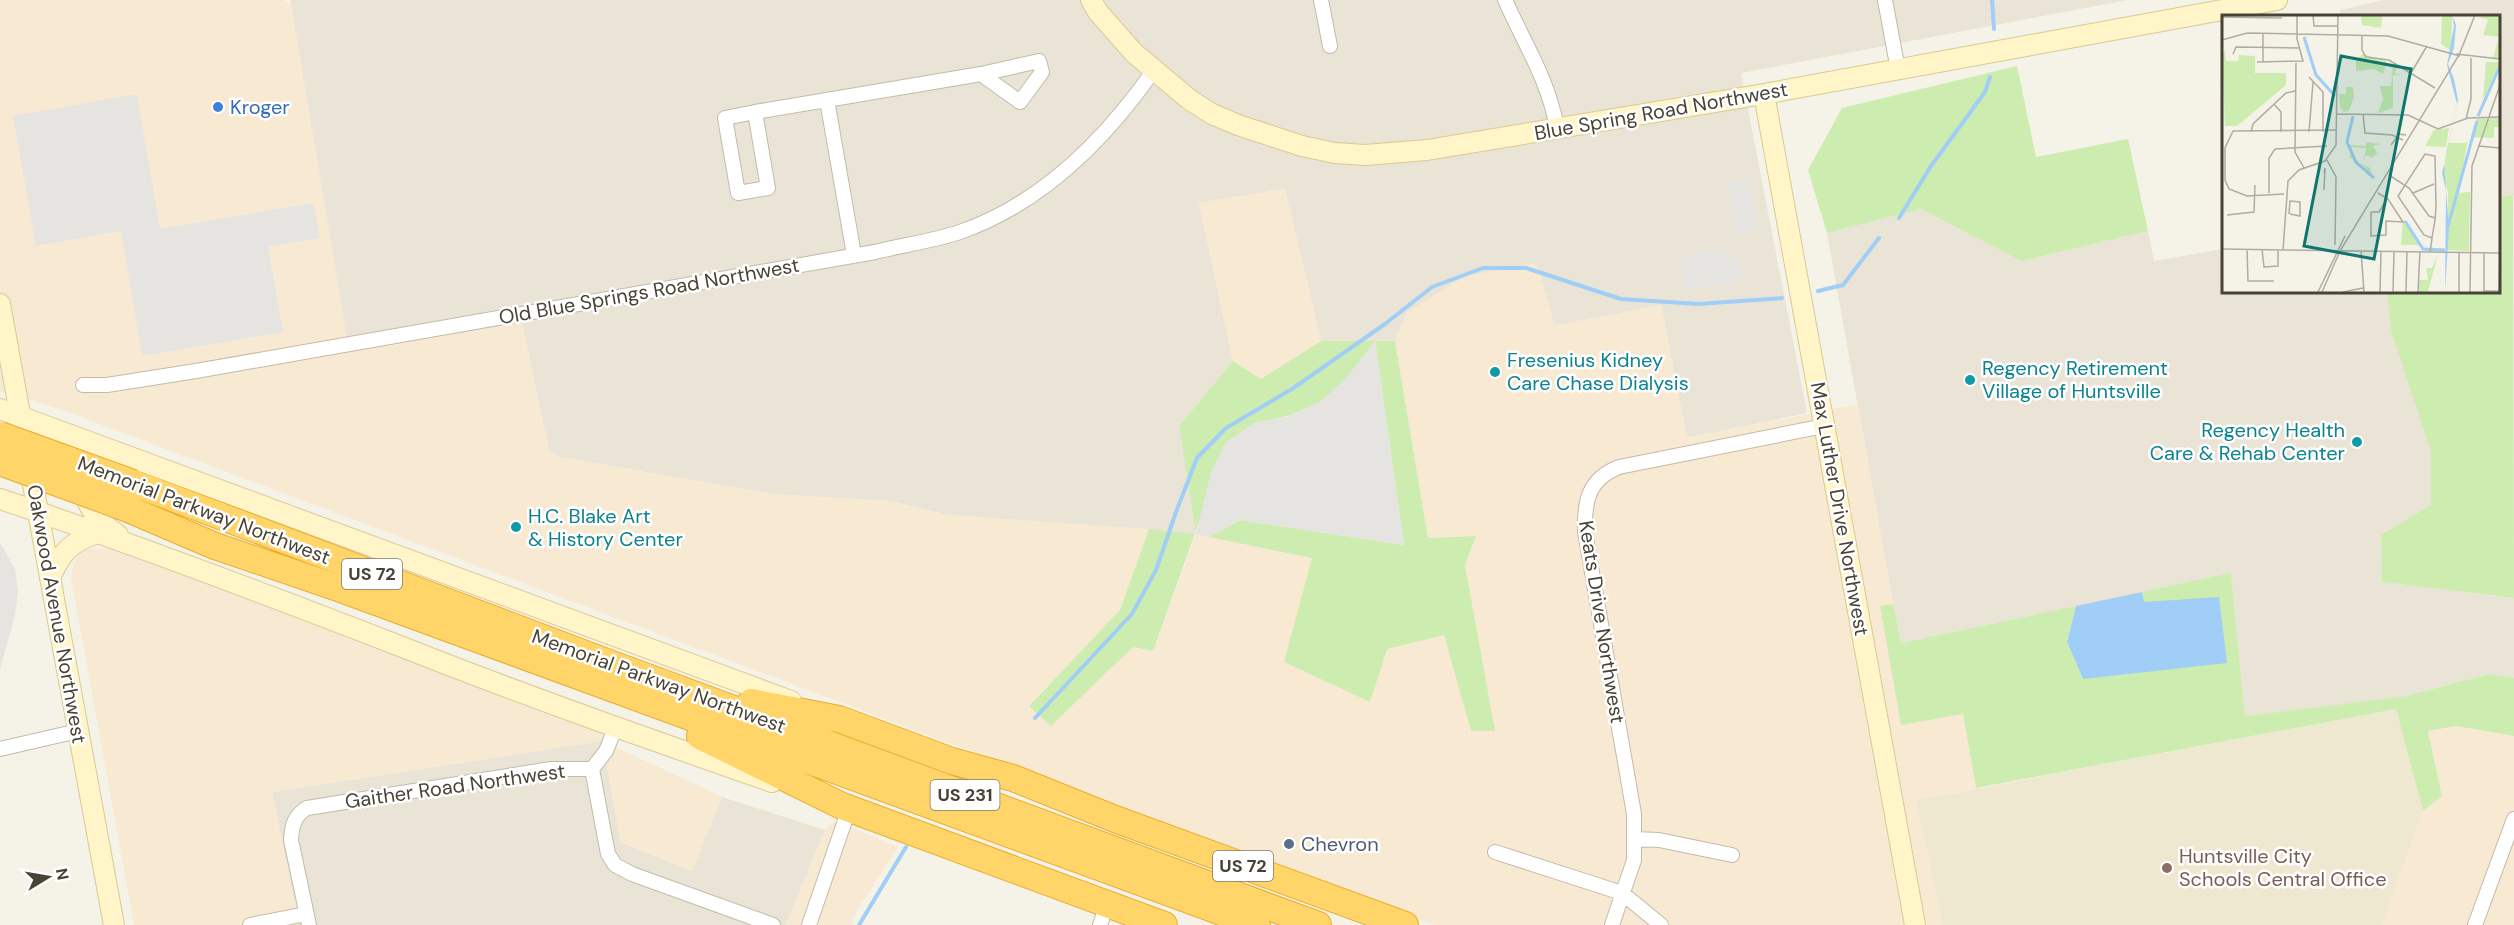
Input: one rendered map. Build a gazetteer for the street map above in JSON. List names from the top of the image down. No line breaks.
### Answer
{"streets":{"highway":["Memorial Parkway Northwest","US 72","US 231"],"street":["Blue Spring Road Northwest","Old Blue Springs Road Northwest","Max Luther Drive Northwest","Oakwood Avenue Northwest","Keats Drive Northwest","Gaither Road Northwest"]},"crossings":[["Blue Spring Road Northwest","Old Blue Springs Road Northwest"],["Blue Spring Road Northwest","Max Luther Drive Northwest"],["Max Luther Drive Northwest","Keats Drive Northwest"],["Memorial Parkway Northwest","US 72"]],"places":["Kroger","Fresenius Kidney Care Chase Dialysis","Regency Retirement Village of Huntsville","Regency Health Care & Rehab Center","H.C. Blake Art & History Center","Chevron","Huntsville City Schools Central Office"],"north":"right"}
